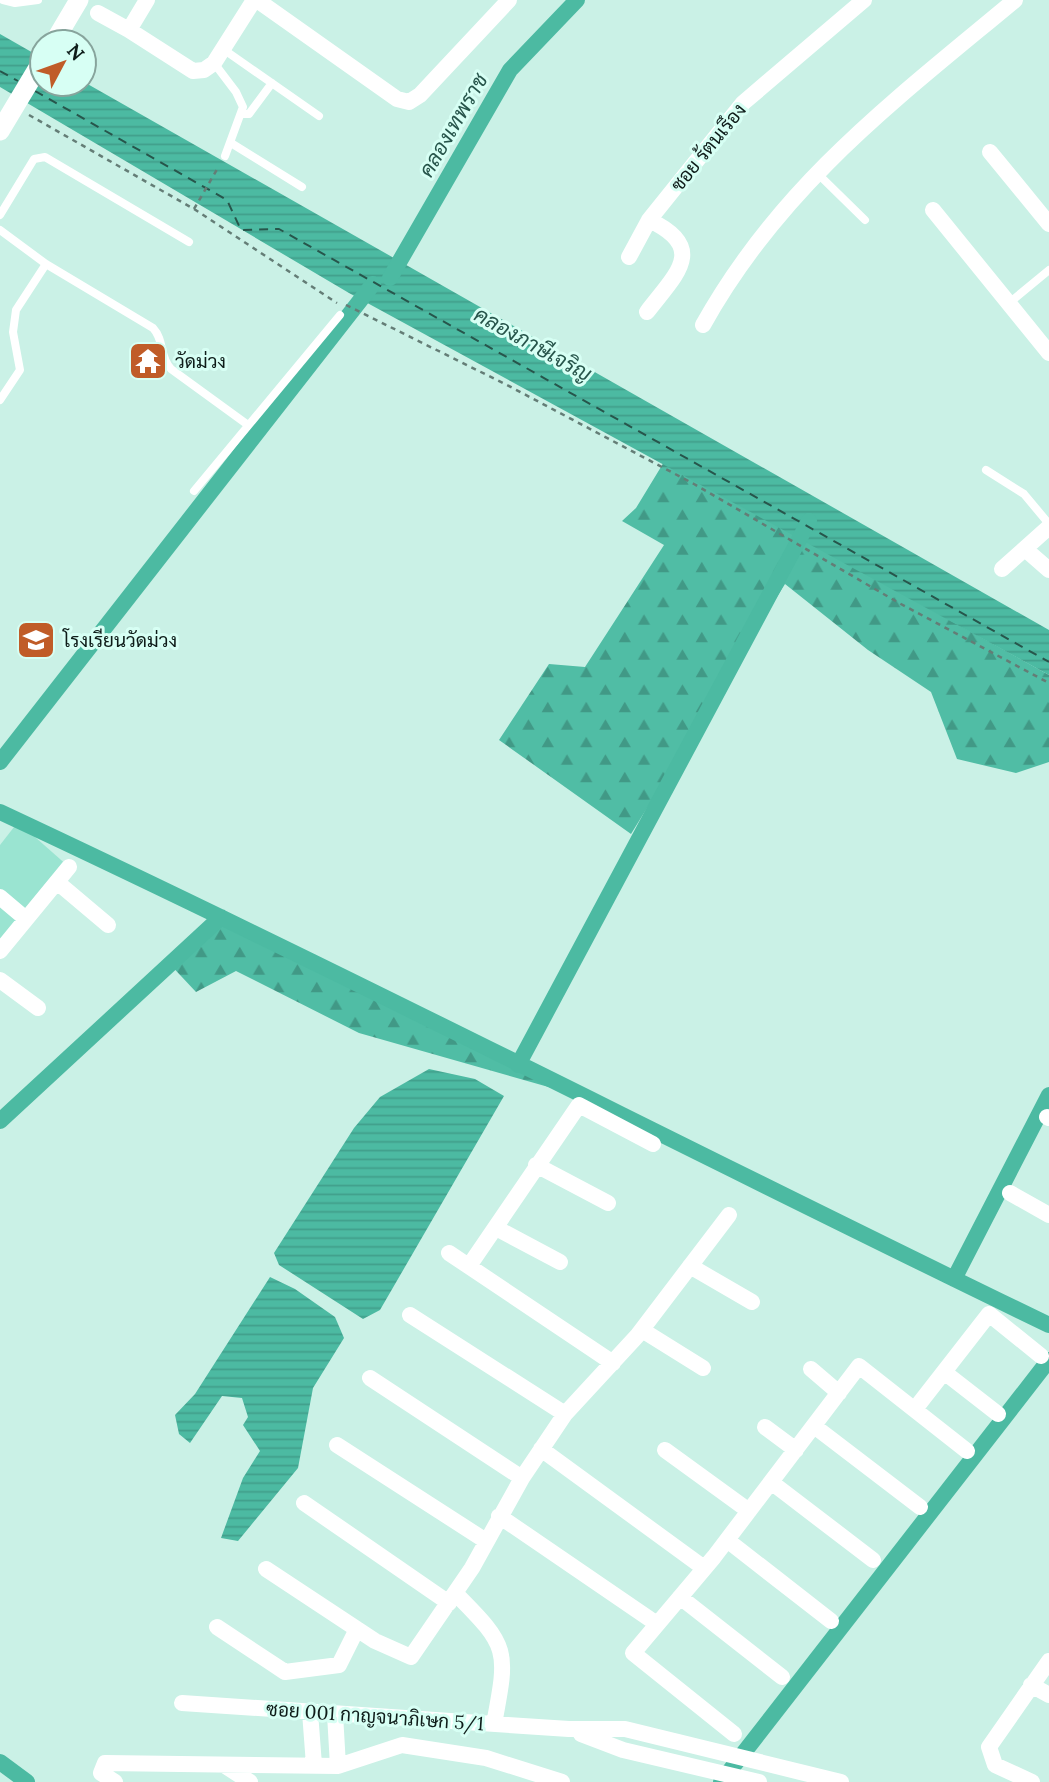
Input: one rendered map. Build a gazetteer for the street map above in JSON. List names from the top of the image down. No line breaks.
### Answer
{"streets":{"street":["ซอย ร้ตนเรึอง","ซอย 001 กาญจนาภิเษก 5/1"]},"water":["คลองเทพราช","คลองภาษีเจริญ"],"places":{"temple":["วัดม่วง"],"school or university":["โรงเรียนวัดม่วง"]},"north":"top right"}
